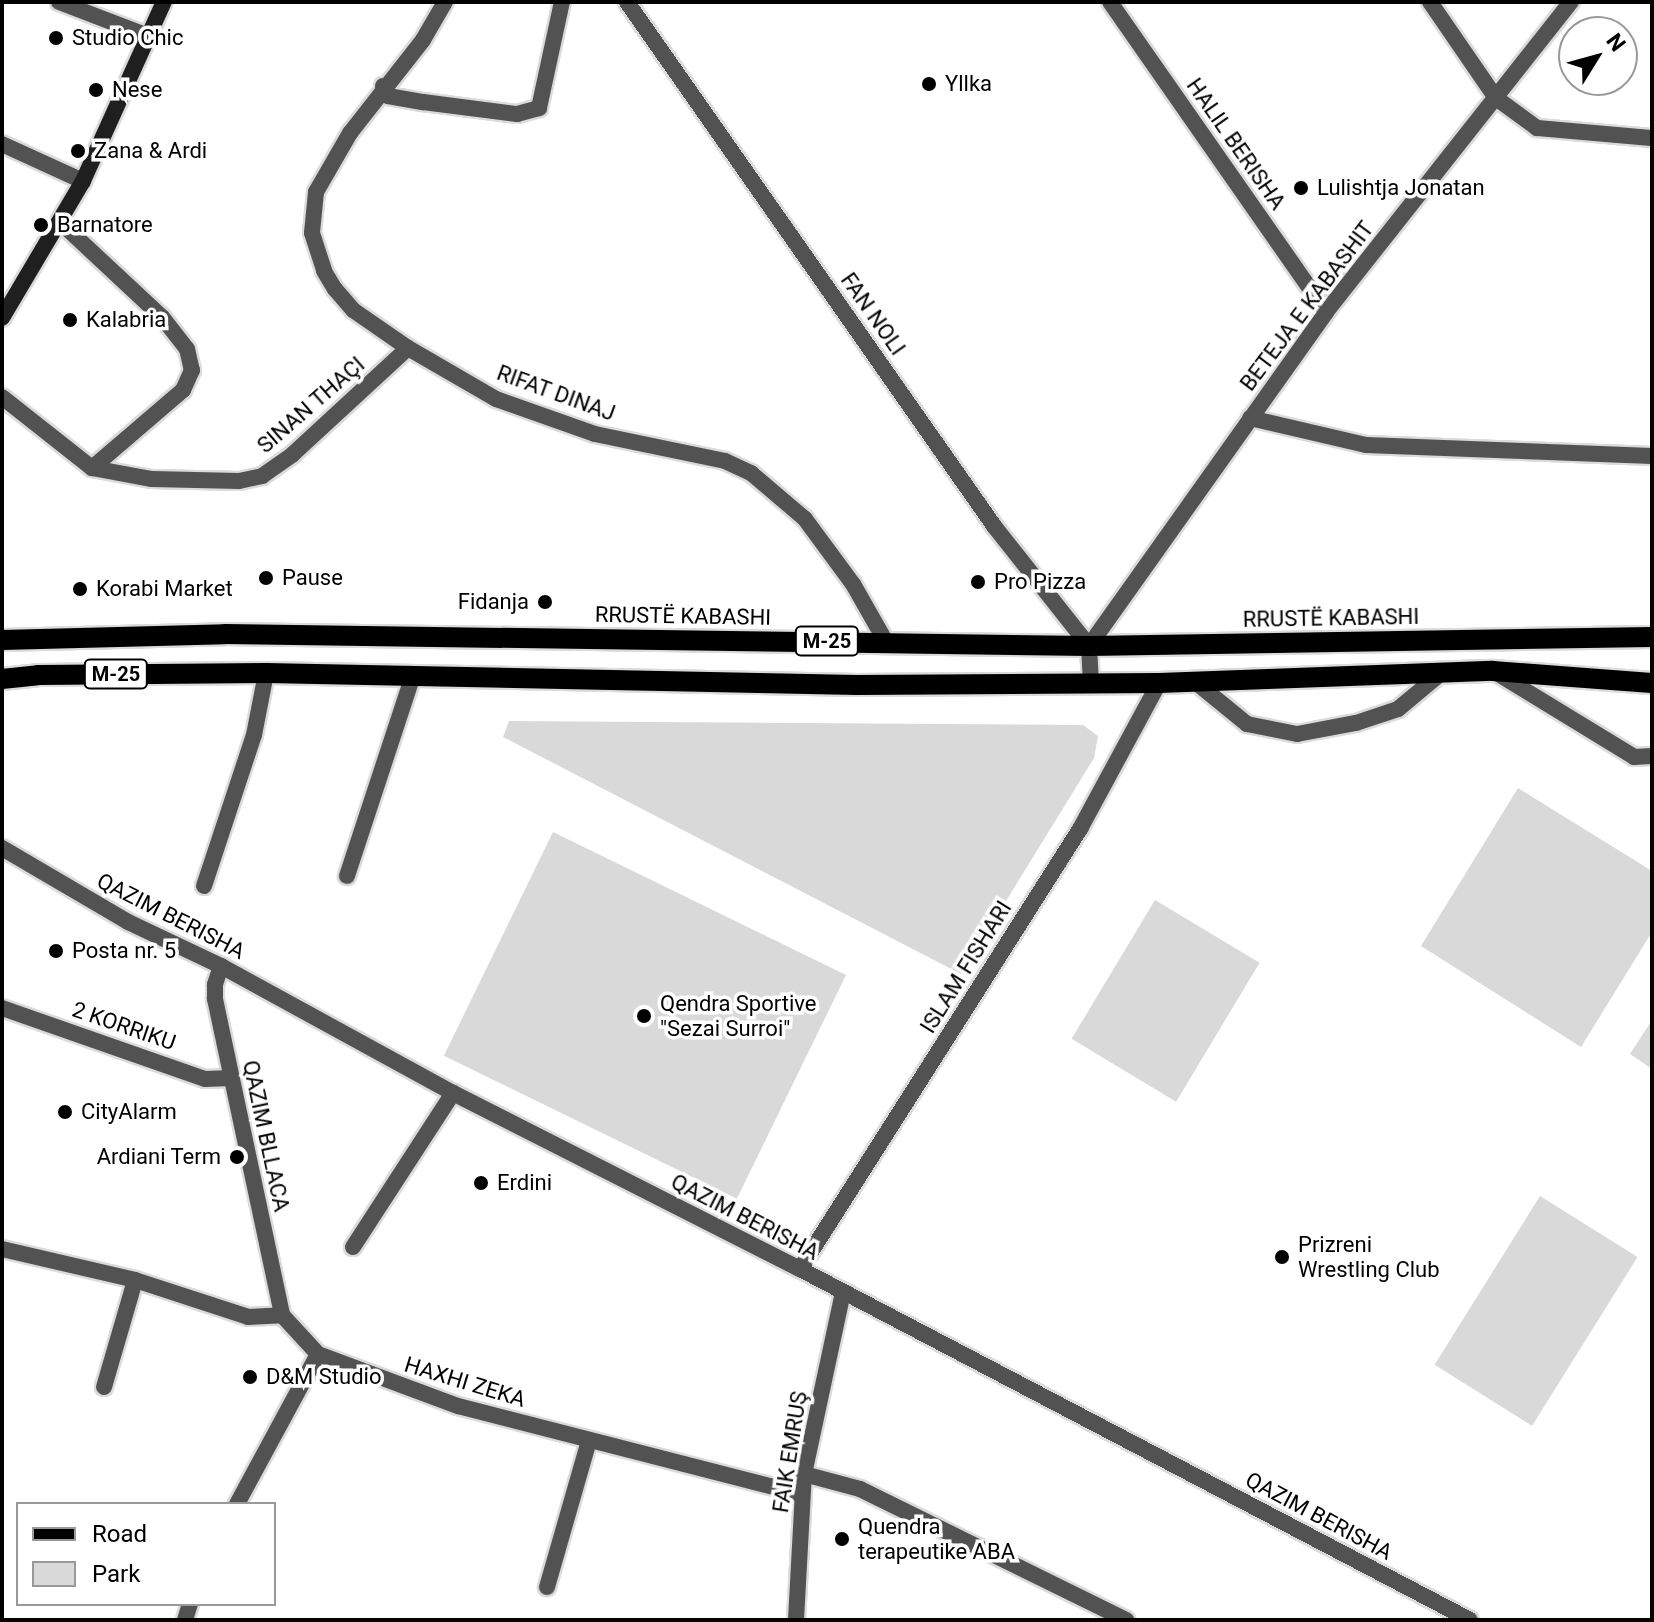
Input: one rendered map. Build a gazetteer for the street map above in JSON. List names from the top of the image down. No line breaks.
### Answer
{"streets":{"main road":["RRUSTË KABASHI","M-25"],"street":["HALIL BERISHA","BETEJA E KABASHIT","FAN NOLI","RIFAT DINAJ","SINAN THAÇI","QAZIM BERISHA","ISLAM FISHARI","2 KORRIKU","QAZIM BLLACA","HAXHI ZEKA","FAIK EMRUŞ"]},"crossings":[["HALIL BERISHA","BETEJA E KABASHIT"],["BETEJA E KABASHIT","FAN NOLI"],["BETEJA E KABASHIT","RRUSTË KABASHI"],["FAN NOLI","RRUSTË KABASHI"],["RIFAT DINAJ","SINAN THAÇI"],["RIFAT DINAJ","RRUSTË KABASHI"],["M-25","ISLAM FISHARI"],["QAZIM BERISHA","ISLAM FISHARI"],["QAZIM BERISHA","QAZIM BLLACA"],["QAZIM BERISHA","FAIK EMRUŞ"],["2 KORRIKU","QAZIM BLLACA"],["QAZIM BLLACA","HAXHI ZEKA"],["HAXHI ZEKA","FAIK EMRUŞ"]],"places":["Studio Chic","Yllka","Nese","Zana & Ardi","Lulishtja Jonatan","Barnatore","Kalabria","Pause","Pro Pizza","Korabi Market","Fidanja","Posta nr. 5","Qendra Sportive \"Sezai Surroi\"","CityAlarm","Ardiani Term","Erdini","Prizreni Wrestling Club","D&M Studio","Quendra terapeutike ABA"],"legend":["Road","Park"],"north":"top right"}
